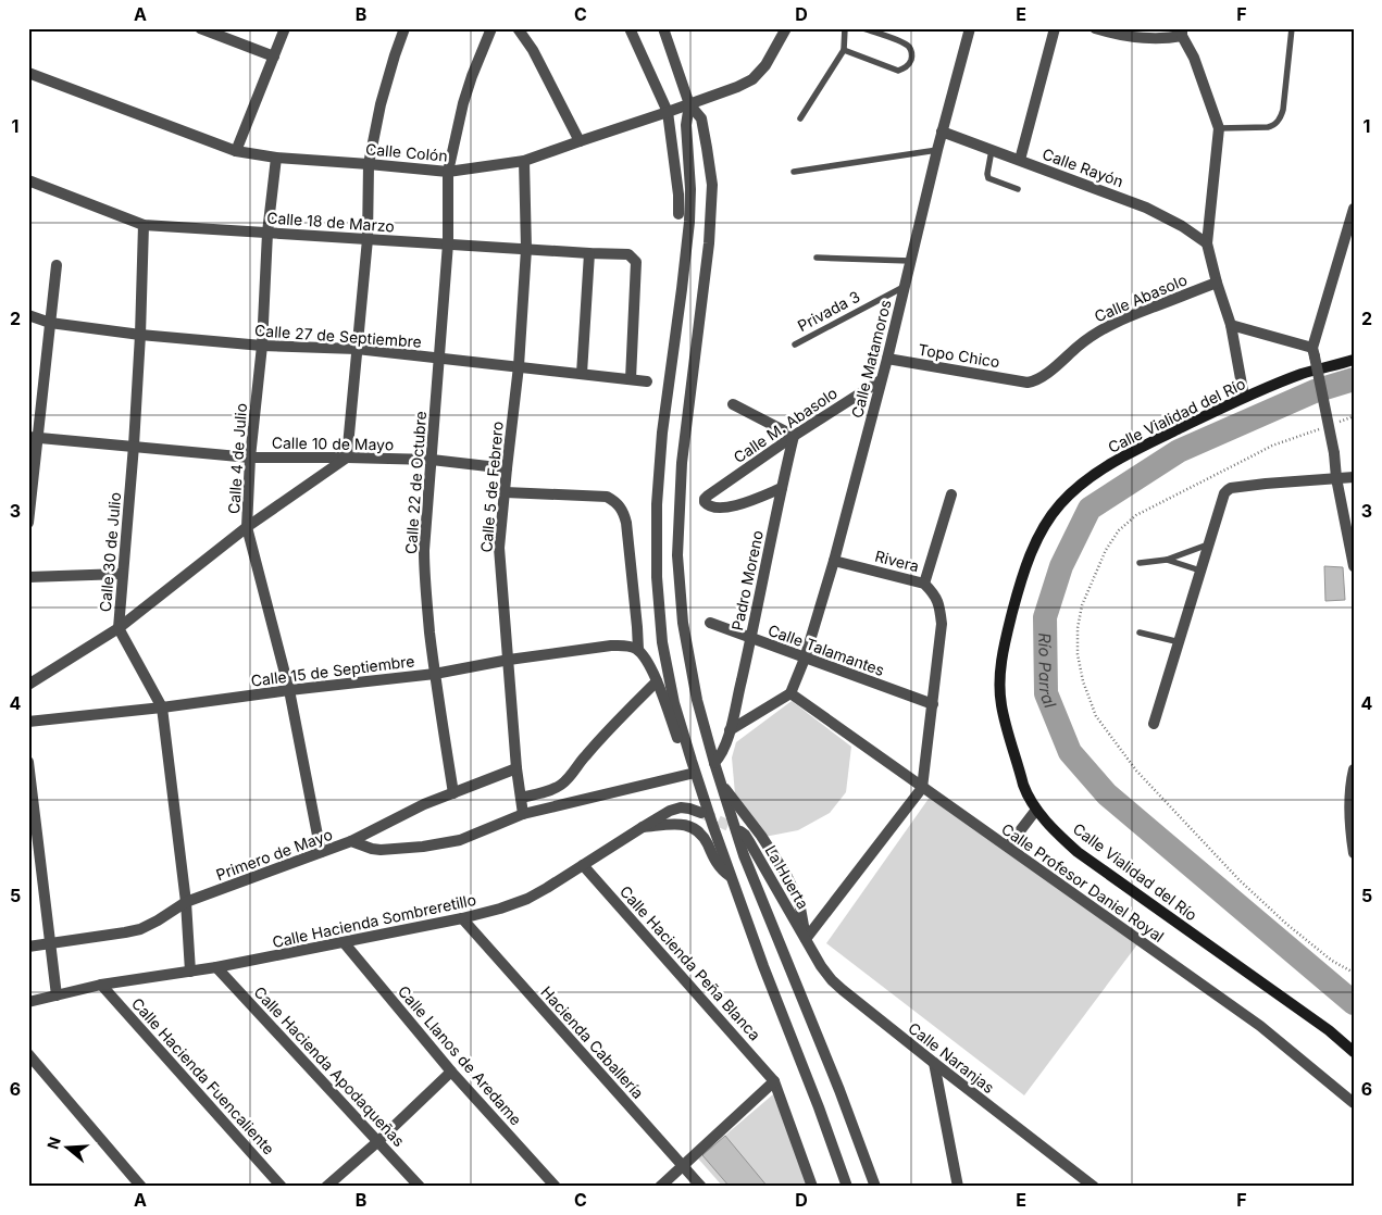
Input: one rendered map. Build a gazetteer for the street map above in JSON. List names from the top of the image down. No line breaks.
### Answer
{"streets":{"main road":["Calle Vialidad del Río"],"street":["Calle Colón","Calle Rayón","Calle 18 de Marzo","Calle Abasolo","Calle 27 de Septiembre","Topo Chico","Calle Matamoros","Calle M. Abasolo","Calle 10 de Mayo","Calle 4 de Julio","Calle 22 de Octubre","Calle 5 de Febrero","Calle 30 de Julio","Rivera","Padro Moreno","Calle Talamantes","Calle 15 de Septiembre","Primero de Mayo","La Huerta","Calle Profesor Daniel Royal","Calle Hacienda Sombreretillo","Calle Hacienda Peña Blanca","Hacienda Caballería","Calle Llanos de Aredame","Calle Naranjas","Calle Hacienda Apodaqueñas","Calle Hacienda Fuencaliente"],"lane":["Privada 3"]},"crossings":[["Calle Colón","Calle 4 de Julio"],["Calle Colón","Calle 22 de Octubre"],["Calle Colón","Calle 5 de Febrero"],["Calle Rayón","Calle Matamoros"],["Calle 18 de Marzo","Calle 27 de Septiembre"],["Calle 18 de Marzo","Calle 4 de Julio"],["Calle 18 de Marzo","Calle 22 de Octubre"],["Calle 18 de Marzo","Calle 5 de Febrero"],["Calle 18 de Marzo","Calle 30 de Julio"],["Calle Abasolo","Topo Chico"],["Privada 3","Calle Matamoros"],["Calle 27 de Septiembre","Calle 4 de Julio"],["Calle 27 de Septiembre","Calle 22 de Octubre"],["Calle 27 de Septiembre","Calle 5 de Febrero"],["Calle 27 de Septiembre","Calle 30 de Julio"],["Topo Chico","Calle Matamoros"],["Calle Matamoros","Calle M. Abasolo"],["Calle Matamoros","Rivera"],["Calle Matamoros","Calle Talamantes"],["Calle Matamoros","Calle Profesor Daniel Royal"],["Calle M. Abasolo","Padro Moreno"],["Calle 10 de Mayo","Calle 4 de Julio"],["Calle 10 de Mayo","Calle 22 de Octubre"],["Calle 10 de Mayo","Calle 5 de Febrero"],["Calle 10 de Mayo","Calle 30 de Julio"],["Calle 4 de Julio","Calle 15 de Septiembre"],["Calle 4 de Julio","Primero de Mayo"],["Calle 22 de Octubre","Calle 15 de Septiembre"],["Calle 5 de Febrero","Calle 15 de Septiembre"],["Calle 5 de Febrero","Primero de Mayo"],["Calle 30 de Julio","Calle 15 de Septiembre"],["Calle 30 de Julio","Primero de Mayo"],["Calle 30 de Julio","Calle Hacienda Sombreretillo"],["Rivera","Calle Talamantes"],["Padro Moreno","Calle Talamantes"],["La Huerta","Calle Naranjas"],["Calle Hacienda Sombreretillo","Calle Hacienda Peña Blanca"],["Calle Hacienda Sombreretillo","Hacienda Caballería"],["Calle Hacienda Sombreretillo","Calle Llanos de Aredame"],["Calle Hacienda Sombreretillo","Calle Hacienda Apodaqueñas"],["Calle Hacienda Sombreretillo","Calle Hacienda Fuencaliente"]],"water":["Río Parral"],"north":"left","grid":{"columns":["A","B","C","D","E","F"],"rows":["1","2","3","4","5","6"]}}
